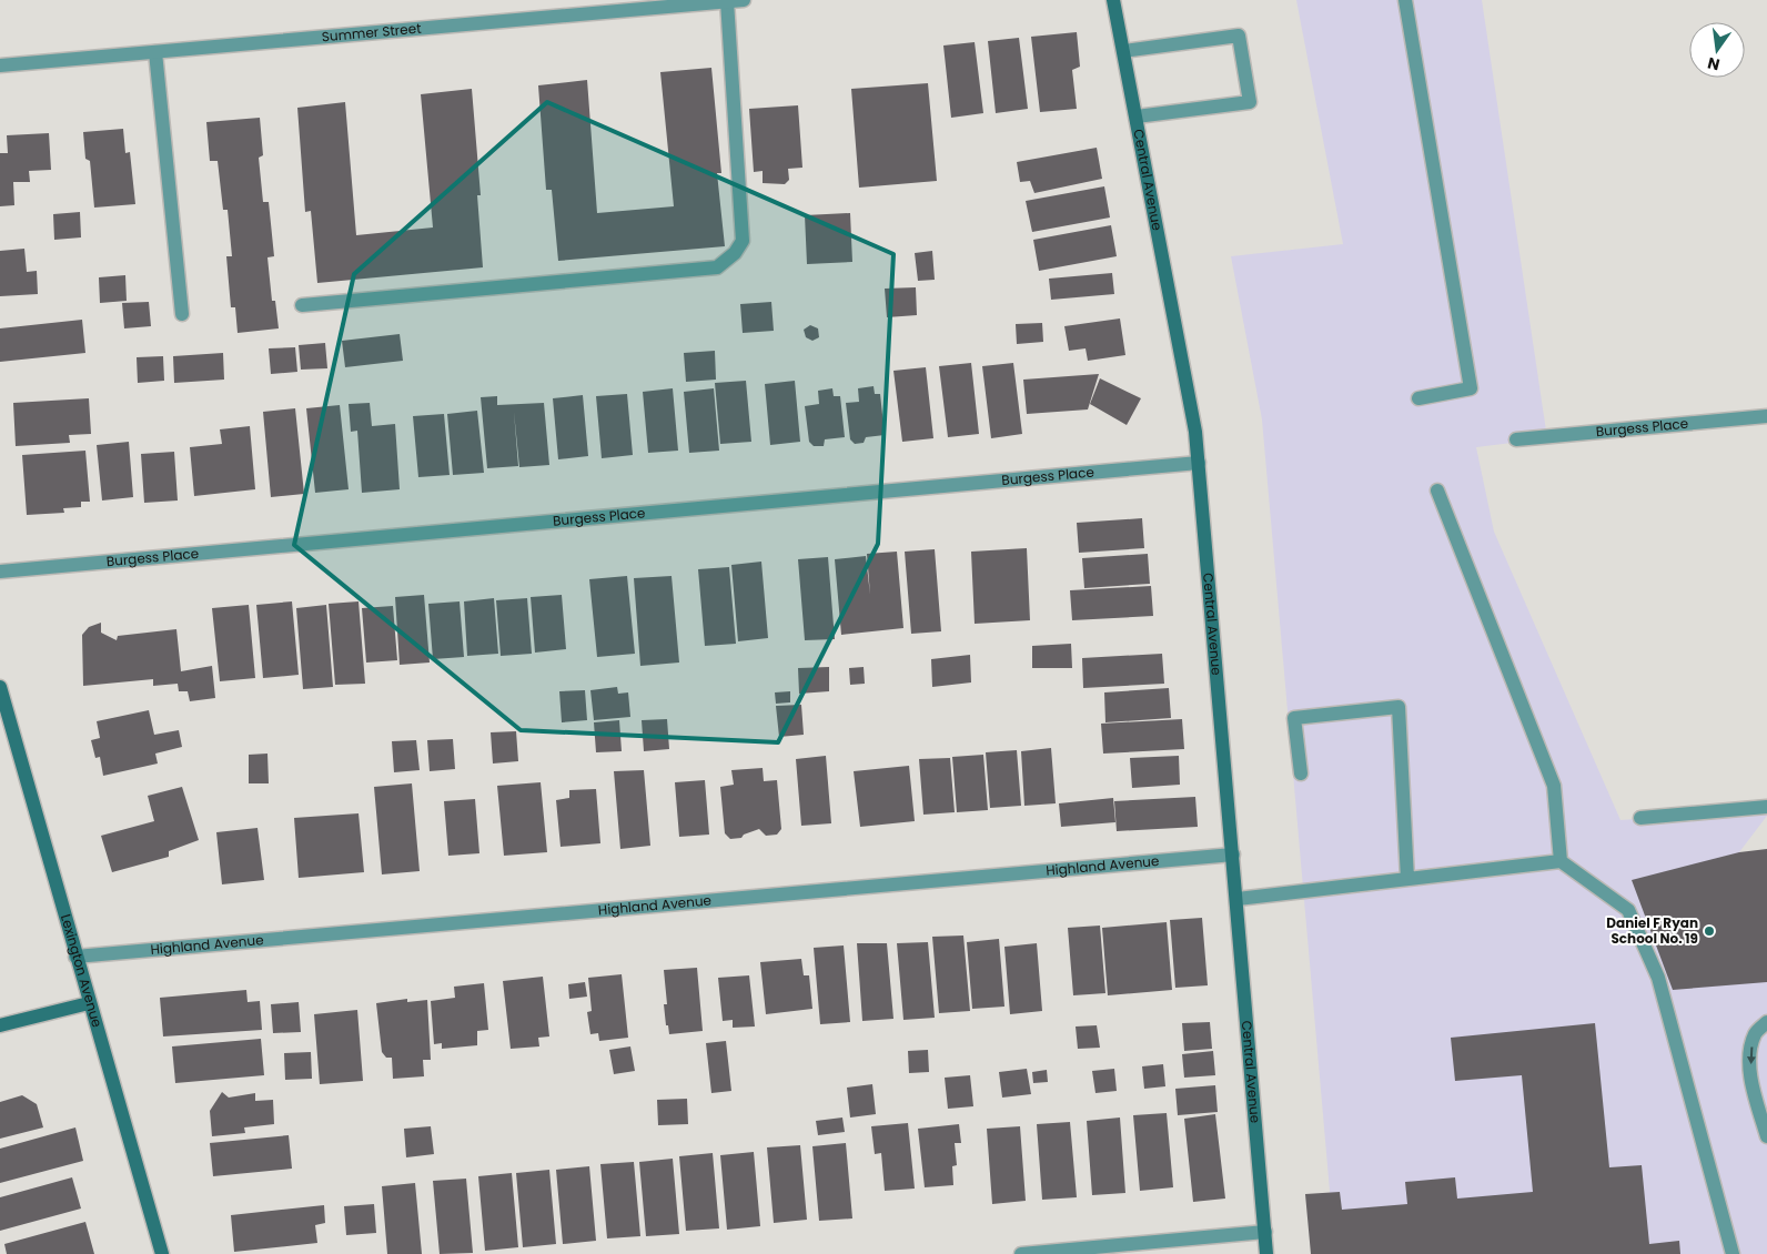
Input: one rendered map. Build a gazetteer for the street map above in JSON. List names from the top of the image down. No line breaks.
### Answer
{"streets":{"main road":["Central Avenue","Lexington Avenue"],"street":["Summer Street","Burgess Place","Highland Avenue"]},"crossings":[["Central Avenue","Burgess Place"],["Central Avenue","Highland Avenue"],["Highland Avenue","Lexington Avenue"]],"places":["Daniel F Ryan School No. 19"],"north":"bottom"}
